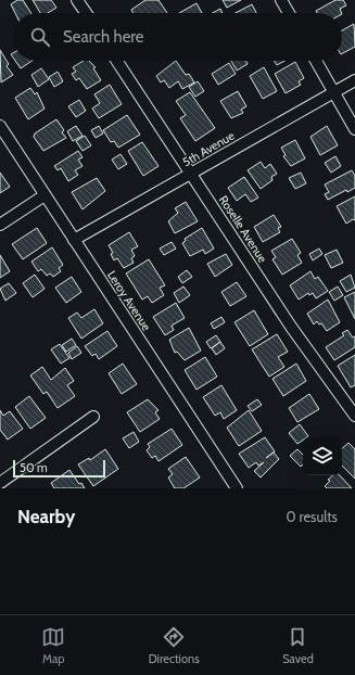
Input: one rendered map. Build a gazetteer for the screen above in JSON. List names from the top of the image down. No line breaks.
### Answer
{"streets":{"street":["5th Avenue","Roselle Avenue","Leroy Avenue"]},"crossings":[["5th Avenue","Roselle Avenue"],["5th Avenue","Leroy Avenue"]],"scale_bar":"50 m","page":{"search":"Search here","scale":"50 m","heading":["Nearby","0 results"],"nav":["Map","Directions","Saved"]}}
